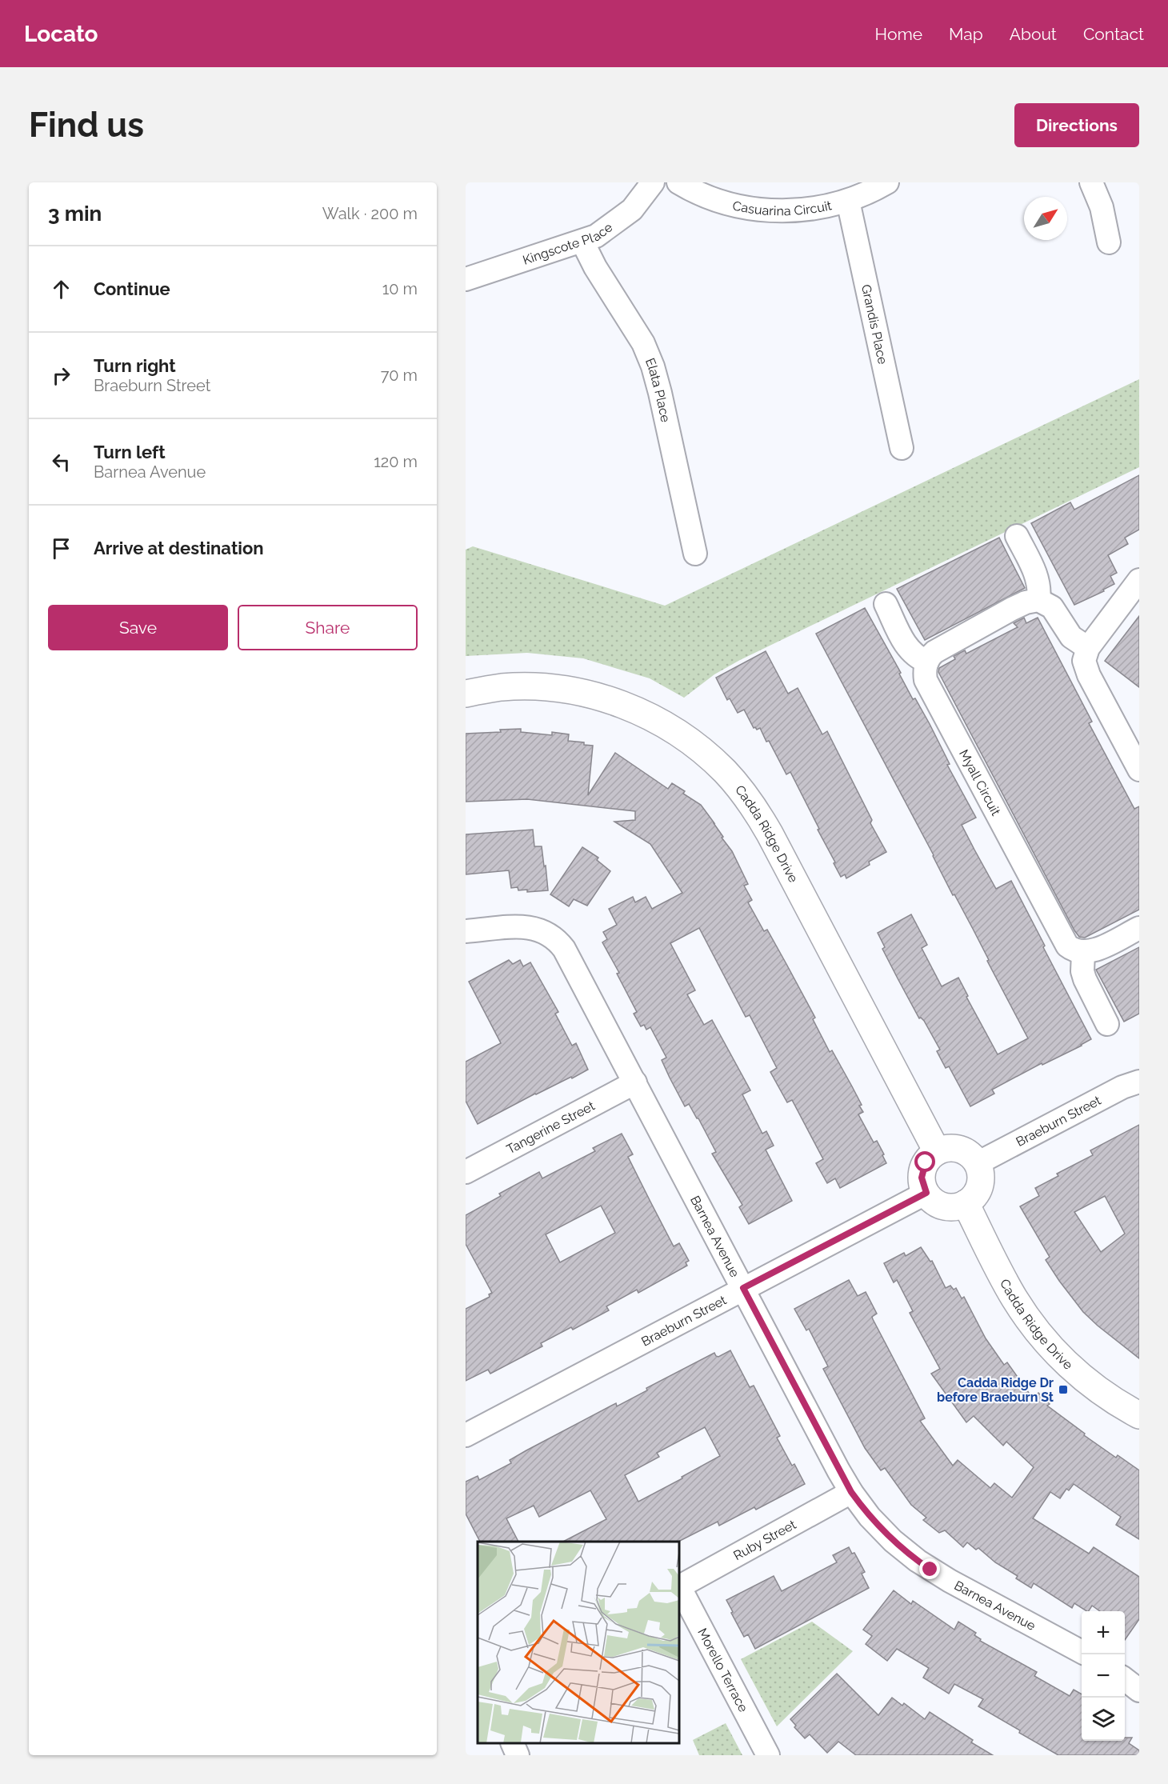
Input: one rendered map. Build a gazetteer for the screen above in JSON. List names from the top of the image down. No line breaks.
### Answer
{"streets":{"street":["Casuarina Circuit","Kingscote Place","Grandis Place","Elata Place","Myall Circuit","Cadda Ridge Drive","Braeburn Street","Tangerine Street","Barnea Avenue","Ruby Street","Morello Terrace"]},"crossings":[["Casuarina Circuit","Grandis Place"],["Kingscote Place","Elata Place"],["Cadda Ridge Drive","Braeburn Street"],["Braeburn Street","Barnea Avenue"],["Tangerine Street","Barnea Avenue"],["Barnea Avenue","Ruby Street"]],"places":{"transit":["Cadda Ridge Dr before Braeburn St"]},"north":"top right","page":{"header":"Locato","nav":["Home","Map","About","Contact"],"buttons":["Directions",["Save","Share"]],"title":"Find us","heading":["3 min","Walk · 200 m"],"list":[["Continue","10 m"],["Turn right","Braeburn Street","70 m"],["Turn left","Barnea Avenue","120 m"],"Arrive at destination"],"map_buttons":["+","−"]}}
